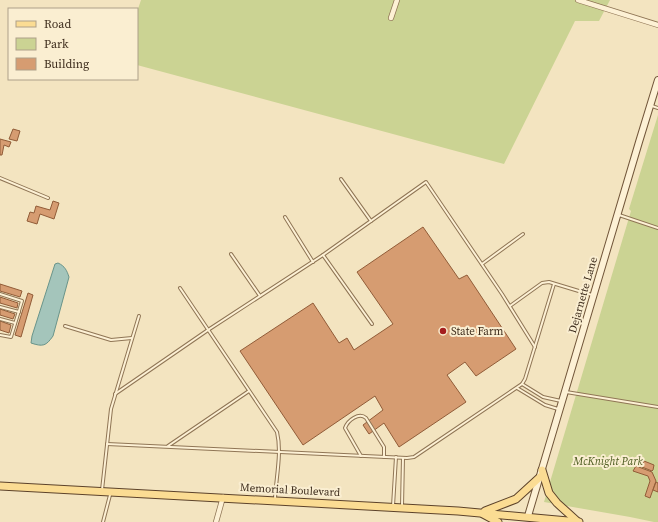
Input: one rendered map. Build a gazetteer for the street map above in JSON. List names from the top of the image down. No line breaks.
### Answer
{"streets":{"main road":["Dejarnette Lane","Memorial Boulevard"]},"crossings":[["Dejarnette Lane","Memorial Boulevard"]],"parks":["McKnight Park"],"places":["State Farm"],"legend":["Road","Park","Building"]}
